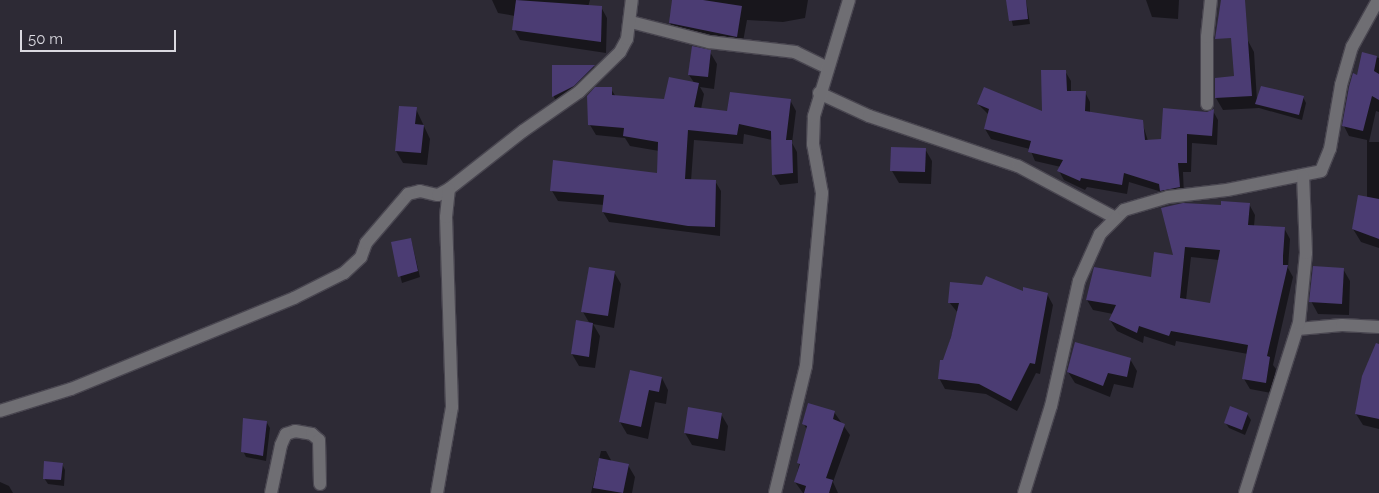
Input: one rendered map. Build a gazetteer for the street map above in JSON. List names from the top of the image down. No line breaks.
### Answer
{"scale_bar":"50 m"}
